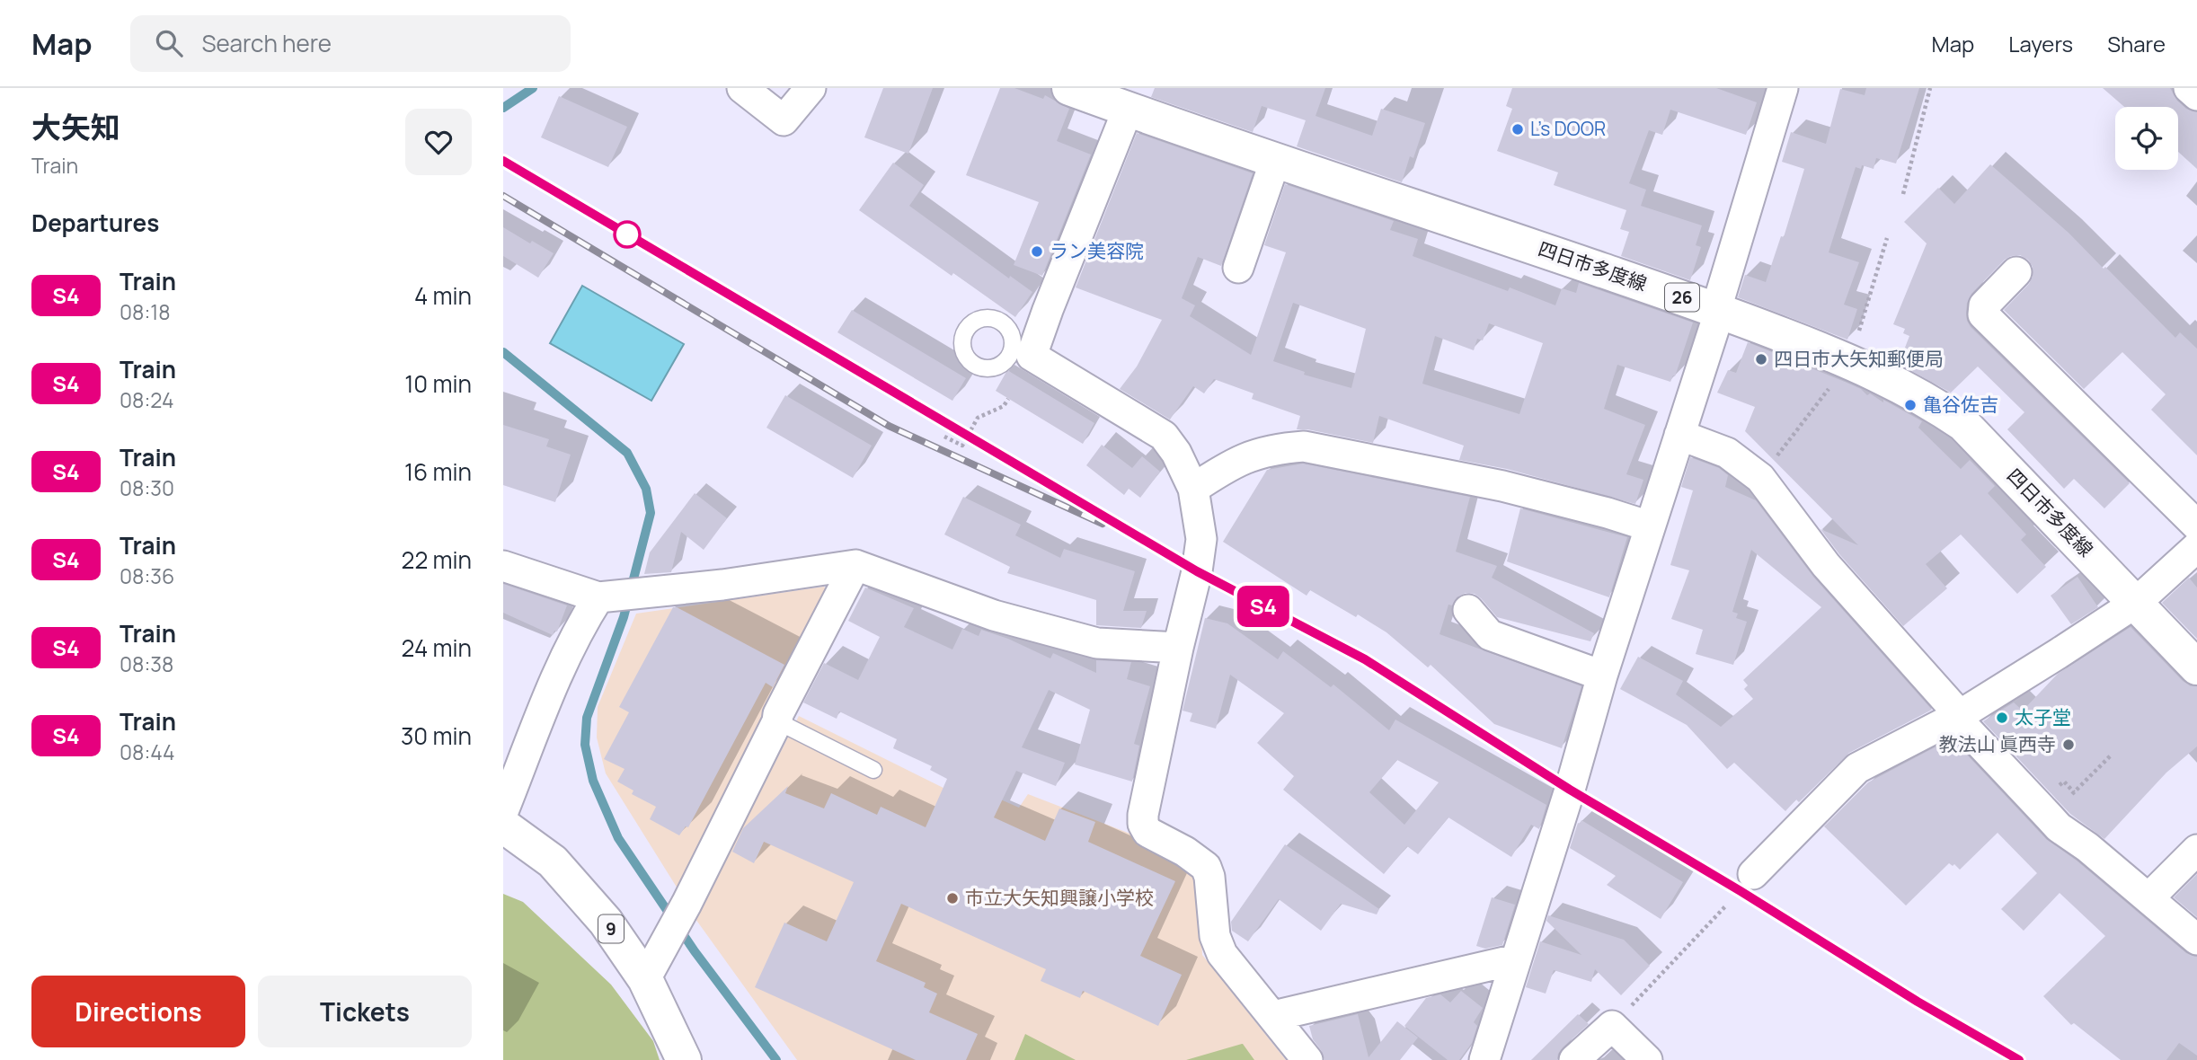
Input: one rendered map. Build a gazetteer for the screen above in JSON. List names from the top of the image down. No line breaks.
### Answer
{"streets":{"main road":["四日市多度線","26","9"]},"places":["L's DOOR","ラン美容院","四日市大矢知郵便局","亀谷佐吉","太子堂","教法山 眞西寺","市立大矢知興譲小学校"],"page":{"header":"Map","search":"Search here","nav":["Map","Layers","Share"],"heading":[["大矢知","Train"],"Departures"],"on_map":"S4","list":[{"mark":"S4","name":"Train","note":"08:18","value":"4 min"},{"mark":"S4","name":"Train","note":"08:24","value":"10 min"},{"mark":"S4","name":"Train","note":"08:30","value":"16 min"},{"mark":"S4","name":"Train","note":"08:36","value":"22 min"},{"mark":"S4","name":"Train","note":"08:38","value":"24 min"},{"mark":"S4","name":"Train","note":"08:44","value":"30 min"}],"buttons":["Directions","Tickets"]}}
